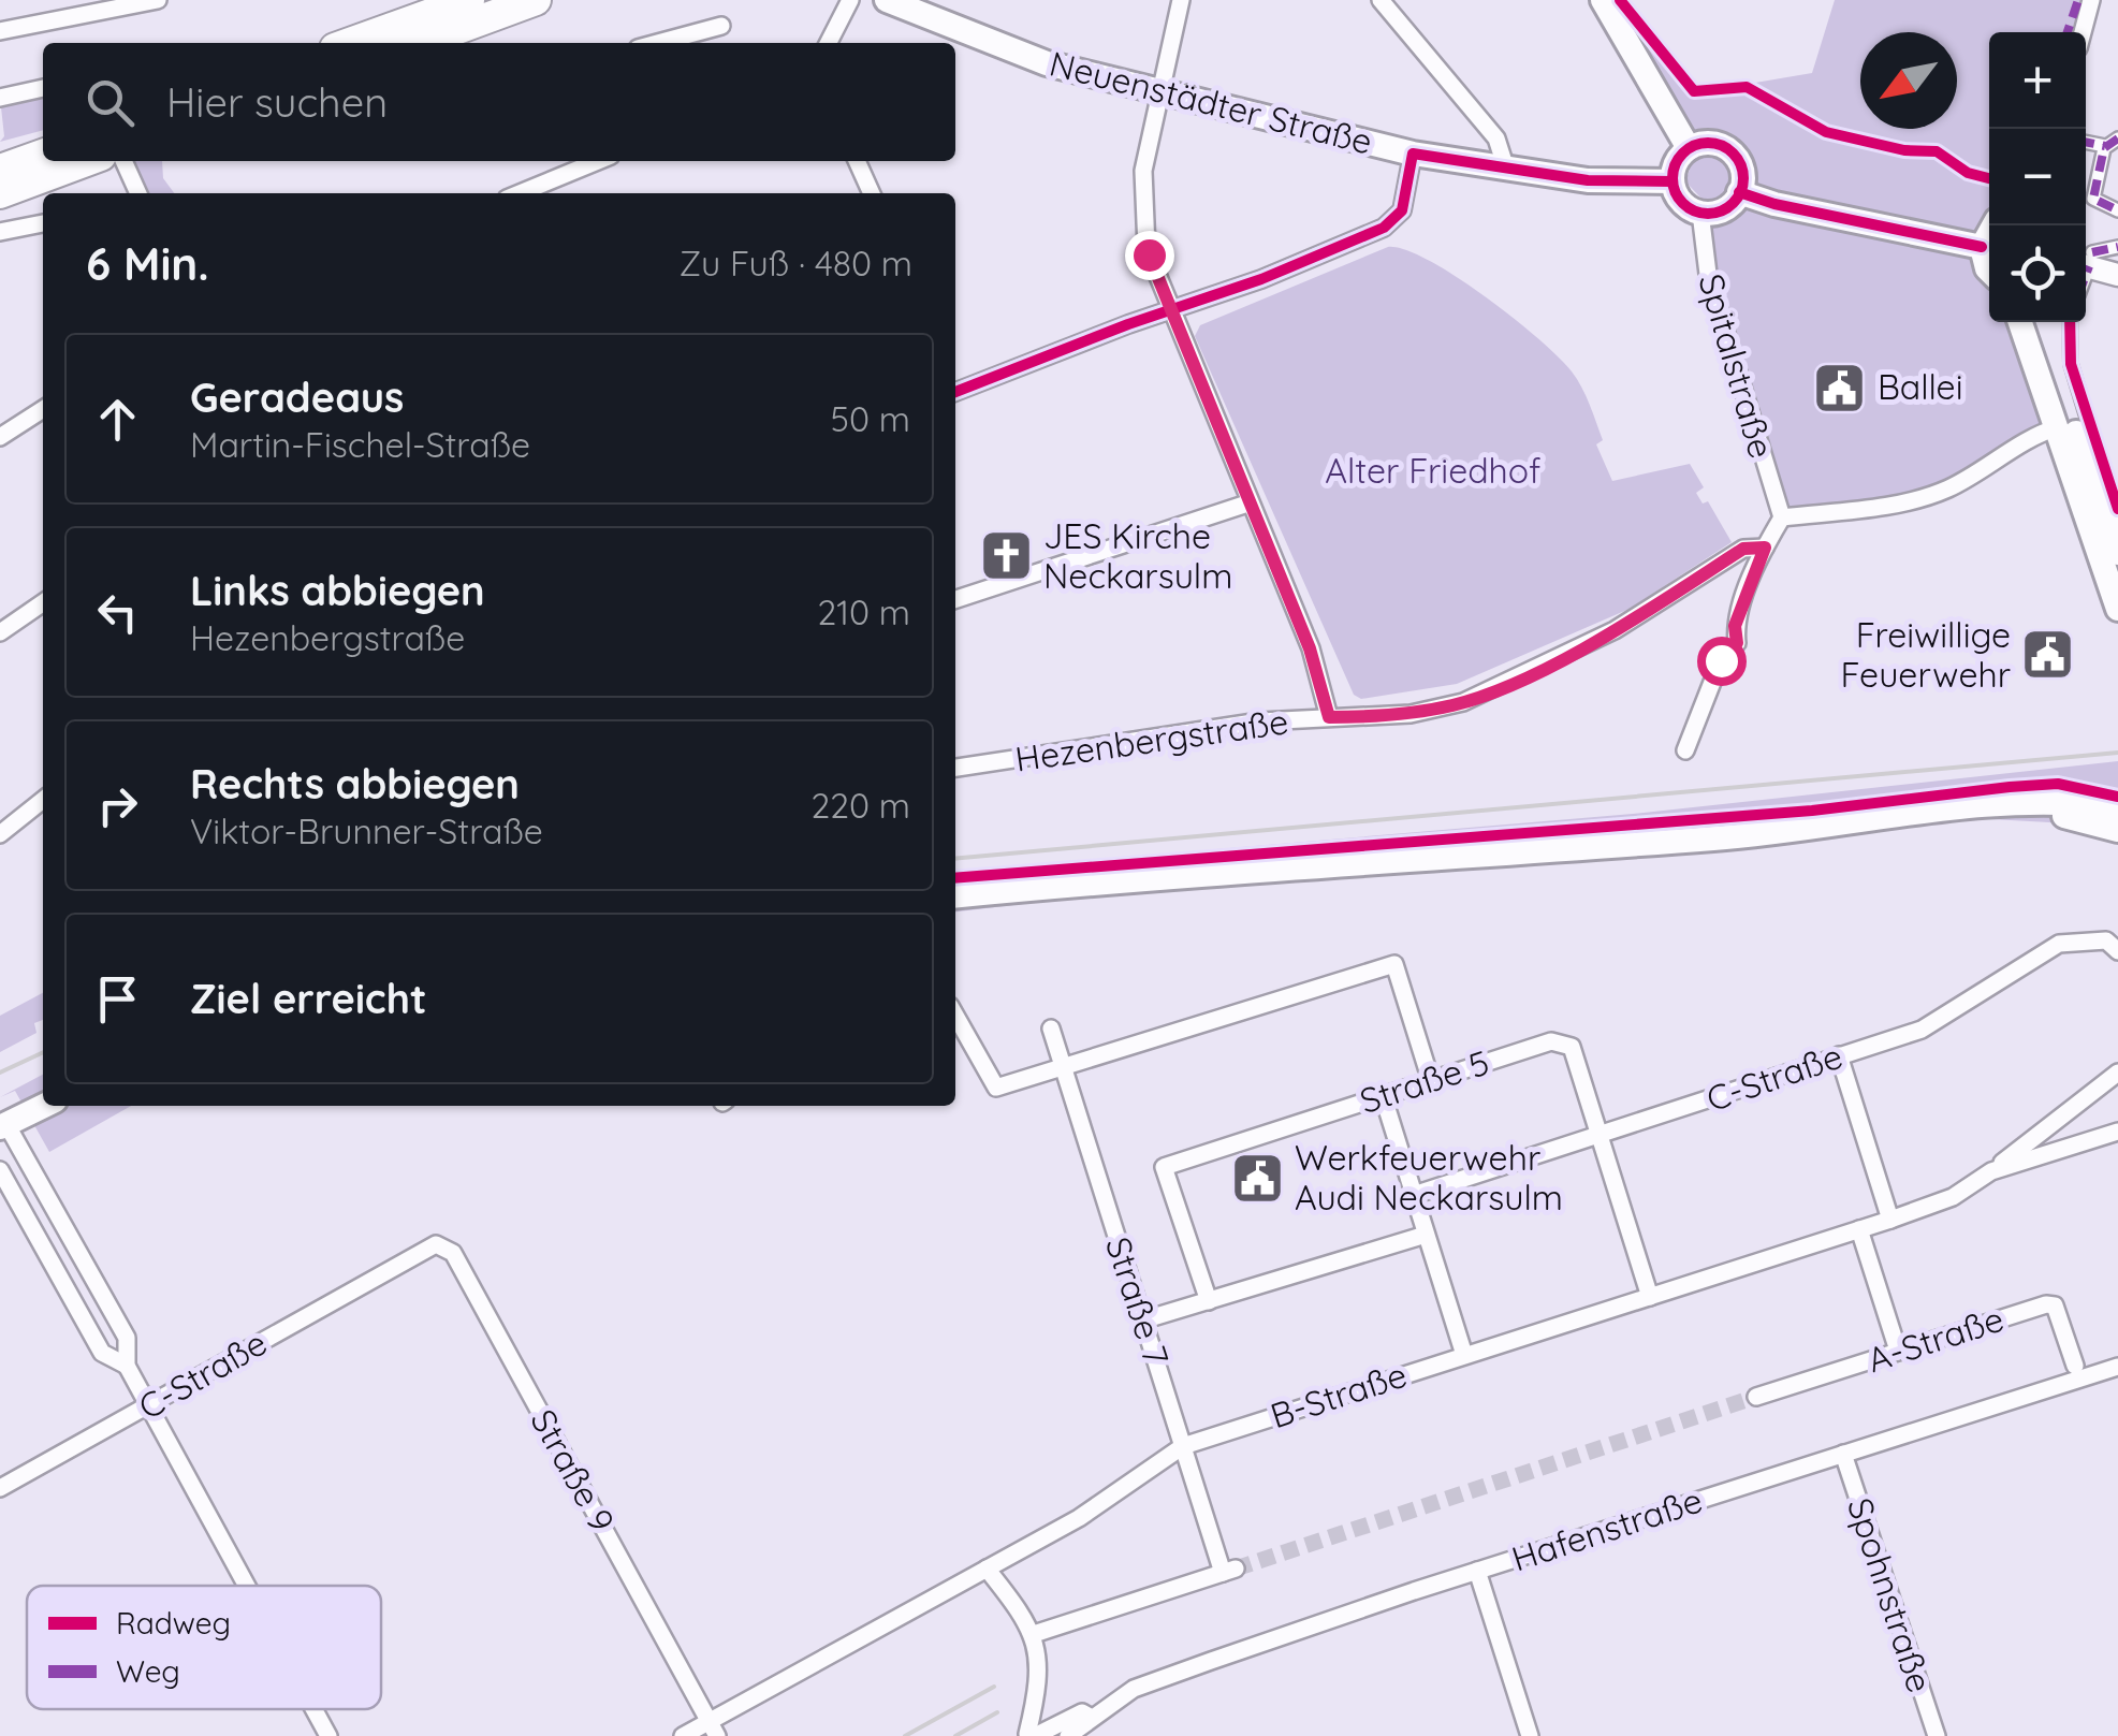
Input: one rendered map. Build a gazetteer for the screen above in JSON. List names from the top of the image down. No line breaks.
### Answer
{"streets":{"main road":["Neuenstädter Straße"],"street":["Spitalstraße","Hezenbergstraße","C-Straße","Straße 5","Straße 7","A-Straße","B-Straße","Straße 9","Hafenstraße","Spohnstraße"]},"crossings":[["Neuenstädter Straße","Spitalstraße"],["C-Straße","Straße 5"],["C-Straße","Straße 9"],["Straße 5","B-Straße"],["Straße 7","B-Straße"],["B-Straße","Straße 9"],["Hafenstraße","Spohnstraße"]],"parks":["Alter Friedhof"],"places":{"public building":["Ballei","Freiwillige Feuerwehr","Werkfeuerwehr Audi Neckarsulm"],"church":["JES Kirche Neckarsulm"]},"legend":["Radweg","Weg"],"north":"bottom left","page":{"map_buttons":["+","−"],"search":"Hier suchen","heading":["6 Min.","Zu Fuß · 480 m"],"list":[["Geradeaus","Martin-Fischel-Straße","50 m"],["Links abbiegen","Hezenbergstraße","210 m"],["Rechts abbiegen","Viktor-Brunner-Straße","220 m"],"Ziel erreicht"]}}
